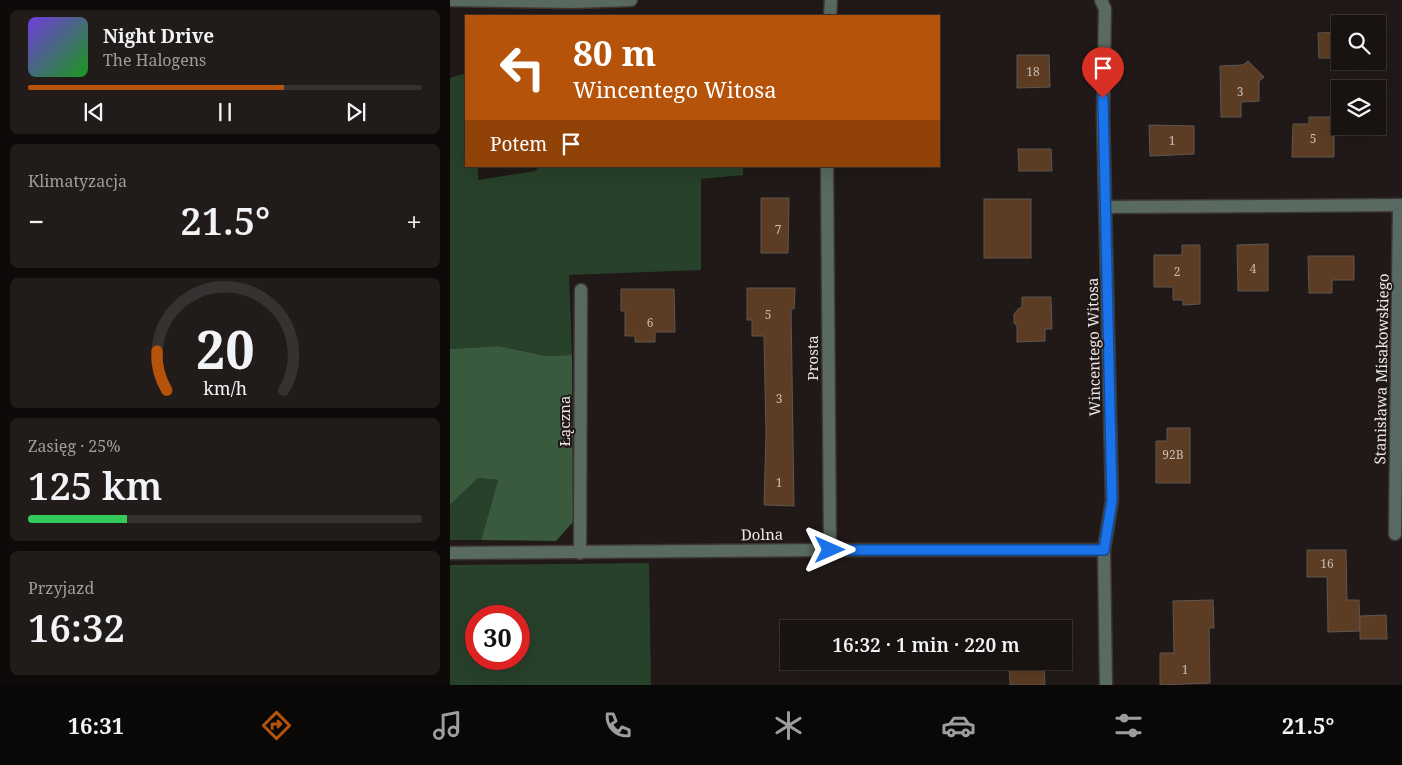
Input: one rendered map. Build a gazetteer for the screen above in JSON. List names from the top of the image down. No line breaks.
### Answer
{"streets":{"street":["Wincentego Witosa","Prosta","Stanisława Misakowskiego","Łączna","Dolna"]},"crossings":[["Wincentego Witosa","Stanisława Misakowskiego"],["Wincentego Witosa","Dolna"],["Prosta","Dolna"],["Łączna","Dolna"]],"house_numbers":["18","3","5","1","7","4","2","5","6","3","92B","1","16","1"],"page":{"turn":["80 m","Wincentego Witosa"],"song":["Night Drive","The Halogens"],"then":"Potem","tile":["Klimatyzacja",["Zasięg · 25%","125 km"],["Przyjazd","16:32"]],"heat":["−","21.5°","+"],"limit":"30","trip":"16:32 · 1 min · 220 m","tabs":["16:31","21.5°"],"gauge":["20","km/h"]}}
